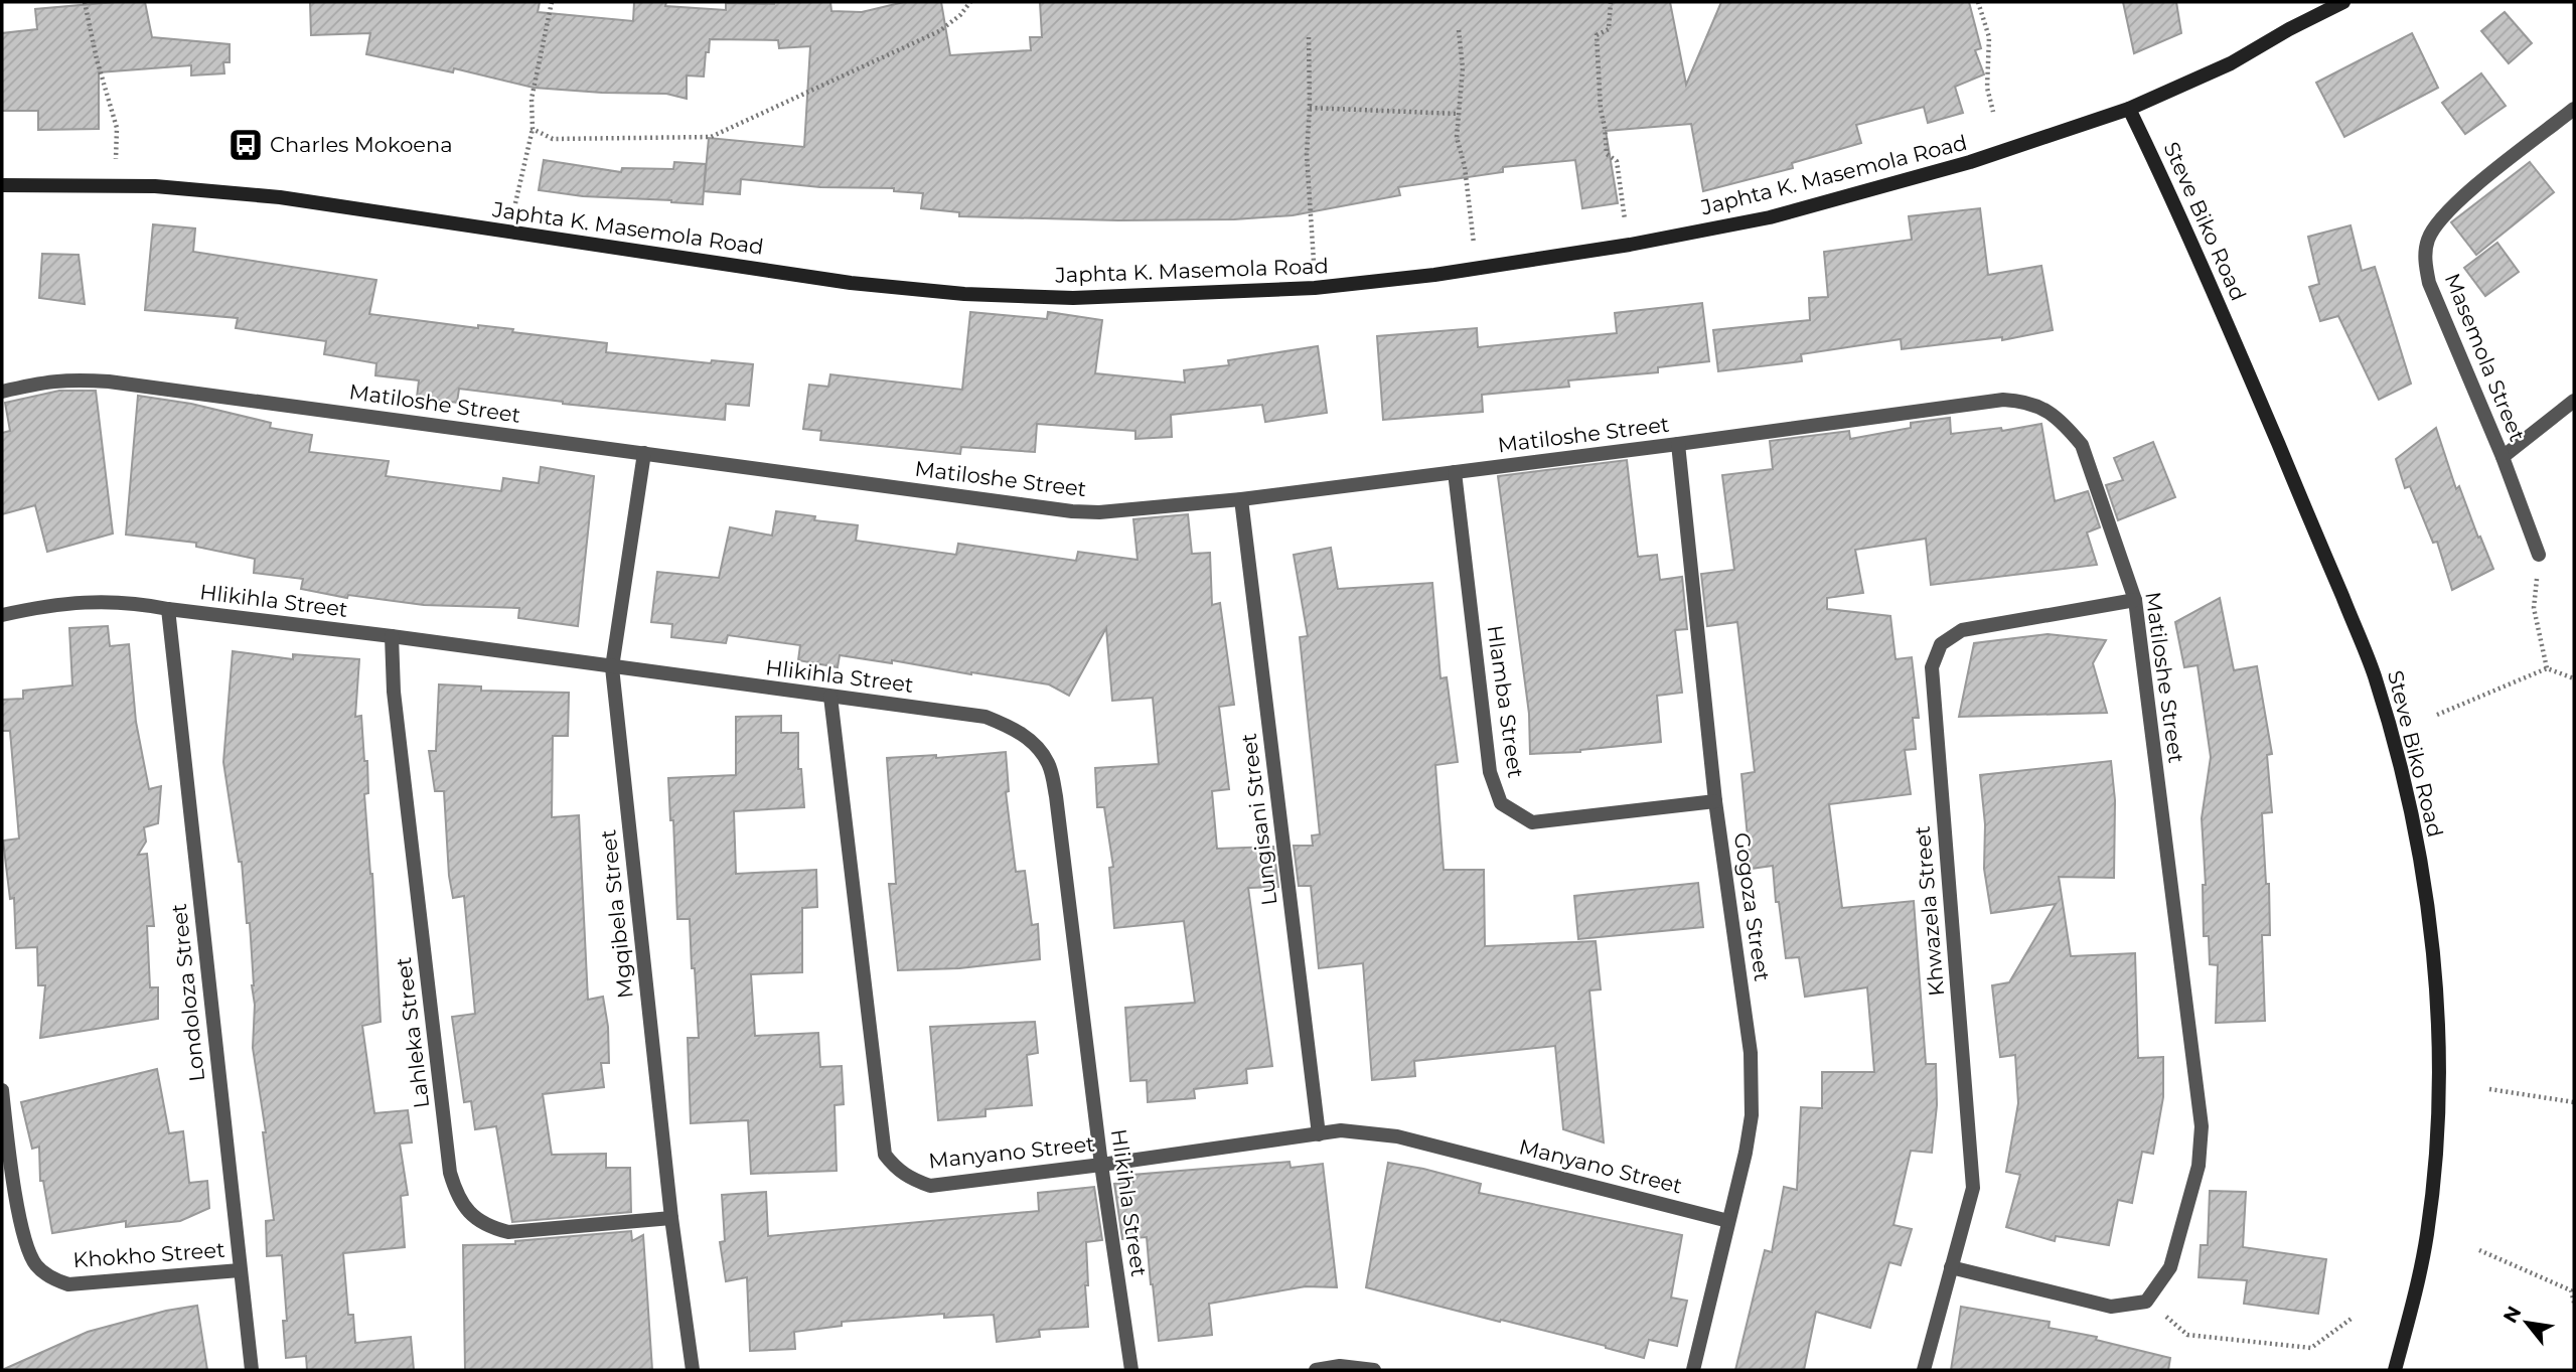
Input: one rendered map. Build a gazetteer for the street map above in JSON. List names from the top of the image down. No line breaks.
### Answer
{"streets":{"main road":["Japhta K. Masemola Road","Steve Biko Road"],"street":["Masemola Street","Matiloshe Street","Hlikihla Street","Hlamba Street","Lungisani Street","Gogoza Street","Khwazela Street","Mgqibela Street","Londoloza Street","Lahleka Street","Manyano Street","Khokho Street"]},"crossings":[["Japhta K. Masemola Road","Steve Biko Road"],["Matiloshe Street","Hlamba Street"],["Matiloshe Street","Lungisani Street"],["Matiloshe Street","Gogoza Street"],["Matiloshe Street","Khwazela Street"],["Matiloshe Street","Mgqibela Street"],["Hlikihla Street","Mgqibela Street"],["Hlikihla Street","Londoloza Street"],["Hlikihla Street","Lahleka Street"],["Hlikihla Street","Manyano Street"],["Hlamba Street","Gogoza Street"],["Lungisani Street","Manyano Street"],["Gogoza Street","Manyano Street"],["Mgqibela Street","Lahleka Street"],["Londoloza Street","Khokho Street"]],"places":{"bus stop":["Charles Mokoena"]},"north":"top left"}
